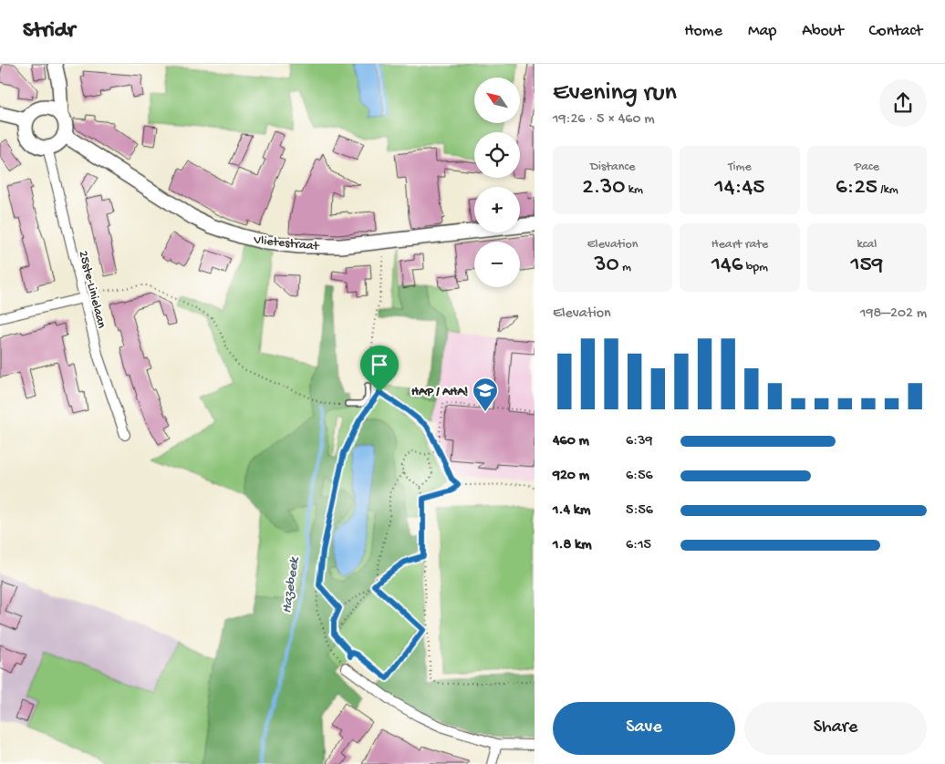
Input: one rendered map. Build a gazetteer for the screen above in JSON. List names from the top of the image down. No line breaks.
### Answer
{"streets":{"street":["Vlietestraat","25ste-Linielaan"]},"crossings":[["Vlietestraat","25ste-Linielaan"]],"water":["Hazebeek"],"places":{"school or university":["HAP / AHA!"]},"north":"top left","page":{"header":"Stridr","nav":["Home","Map","About","Contact"],"heading":["Evening run","19:26 · 5 × 460 m"],"map_buttons":["+","−"],"stats":[["Distance","2.30 km"],["Time","14:45"],["Pace","6:25 /km"],["Elevation","30 m"],["Heart rate","146 bpm"],["kcal","159"]],"chart":["Elevation","198–202 m"],"list":[{"name":"460 m","note":"6:39"},{"name":"920 m","note":"6:56"},{"name":"1.4 km","note":"5:56"},{"name":"1.8 km","note":"6:15"}],"buttons":["Save","Share"]}}
